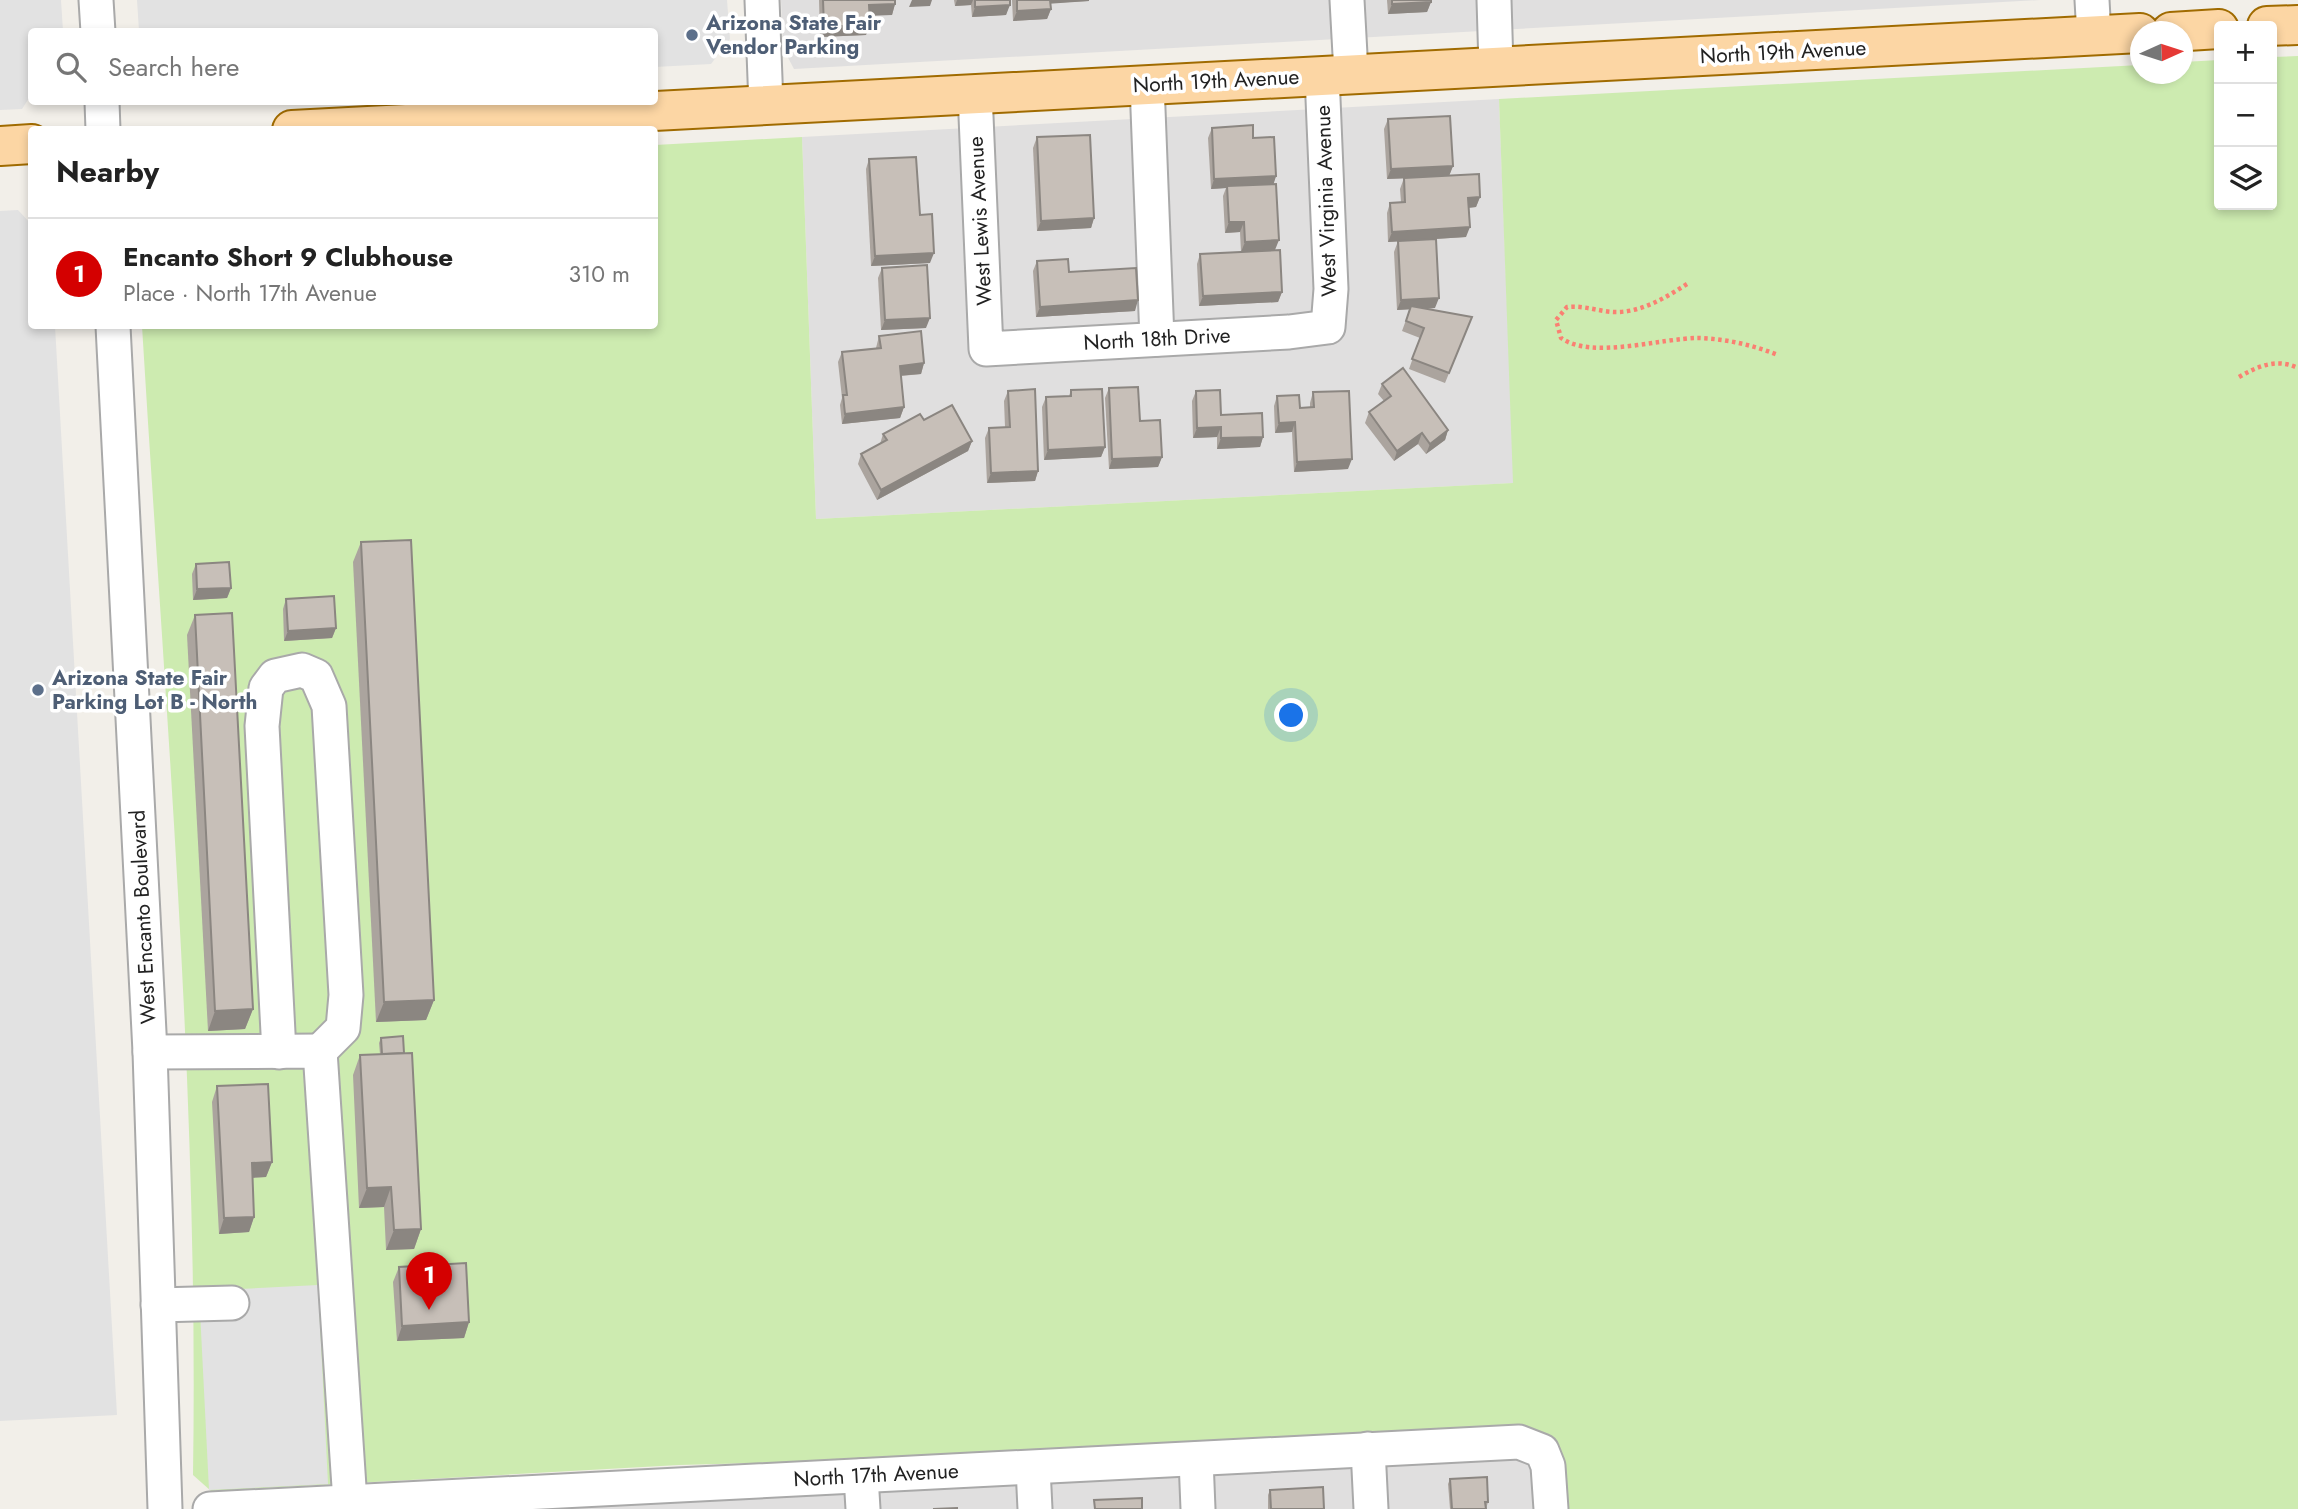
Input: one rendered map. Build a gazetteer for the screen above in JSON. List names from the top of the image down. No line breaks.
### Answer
{"streets":{"main road":["North 19th Avenue"],"street":["West Virginia Avenue","West Lewis Avenue","North 18th Drive","West Encanto Boulevard","North 17th Avenue"]},"crossings":[["North 19th Avenue","West Virginia Avenue"],["North 19th Avenue","West Lewis Avenue"],["West Virginia Avenue","North 18th Drive"],["West Lewis Avenue","North 18th Drive"]],"places":["Arizona State Fair Vendor Parking","Arizona State Fair Parking Lot B - North"],"north":"right","page":{"map_buttons":["+","−"],"search":"Search here","heading":"Nearby","list":[{"mark":"1","name":"Encanto Short 9 Clubhouse","note":"Place · North 17th Avenue","value":"310 m"}],"pins":"1"}}
